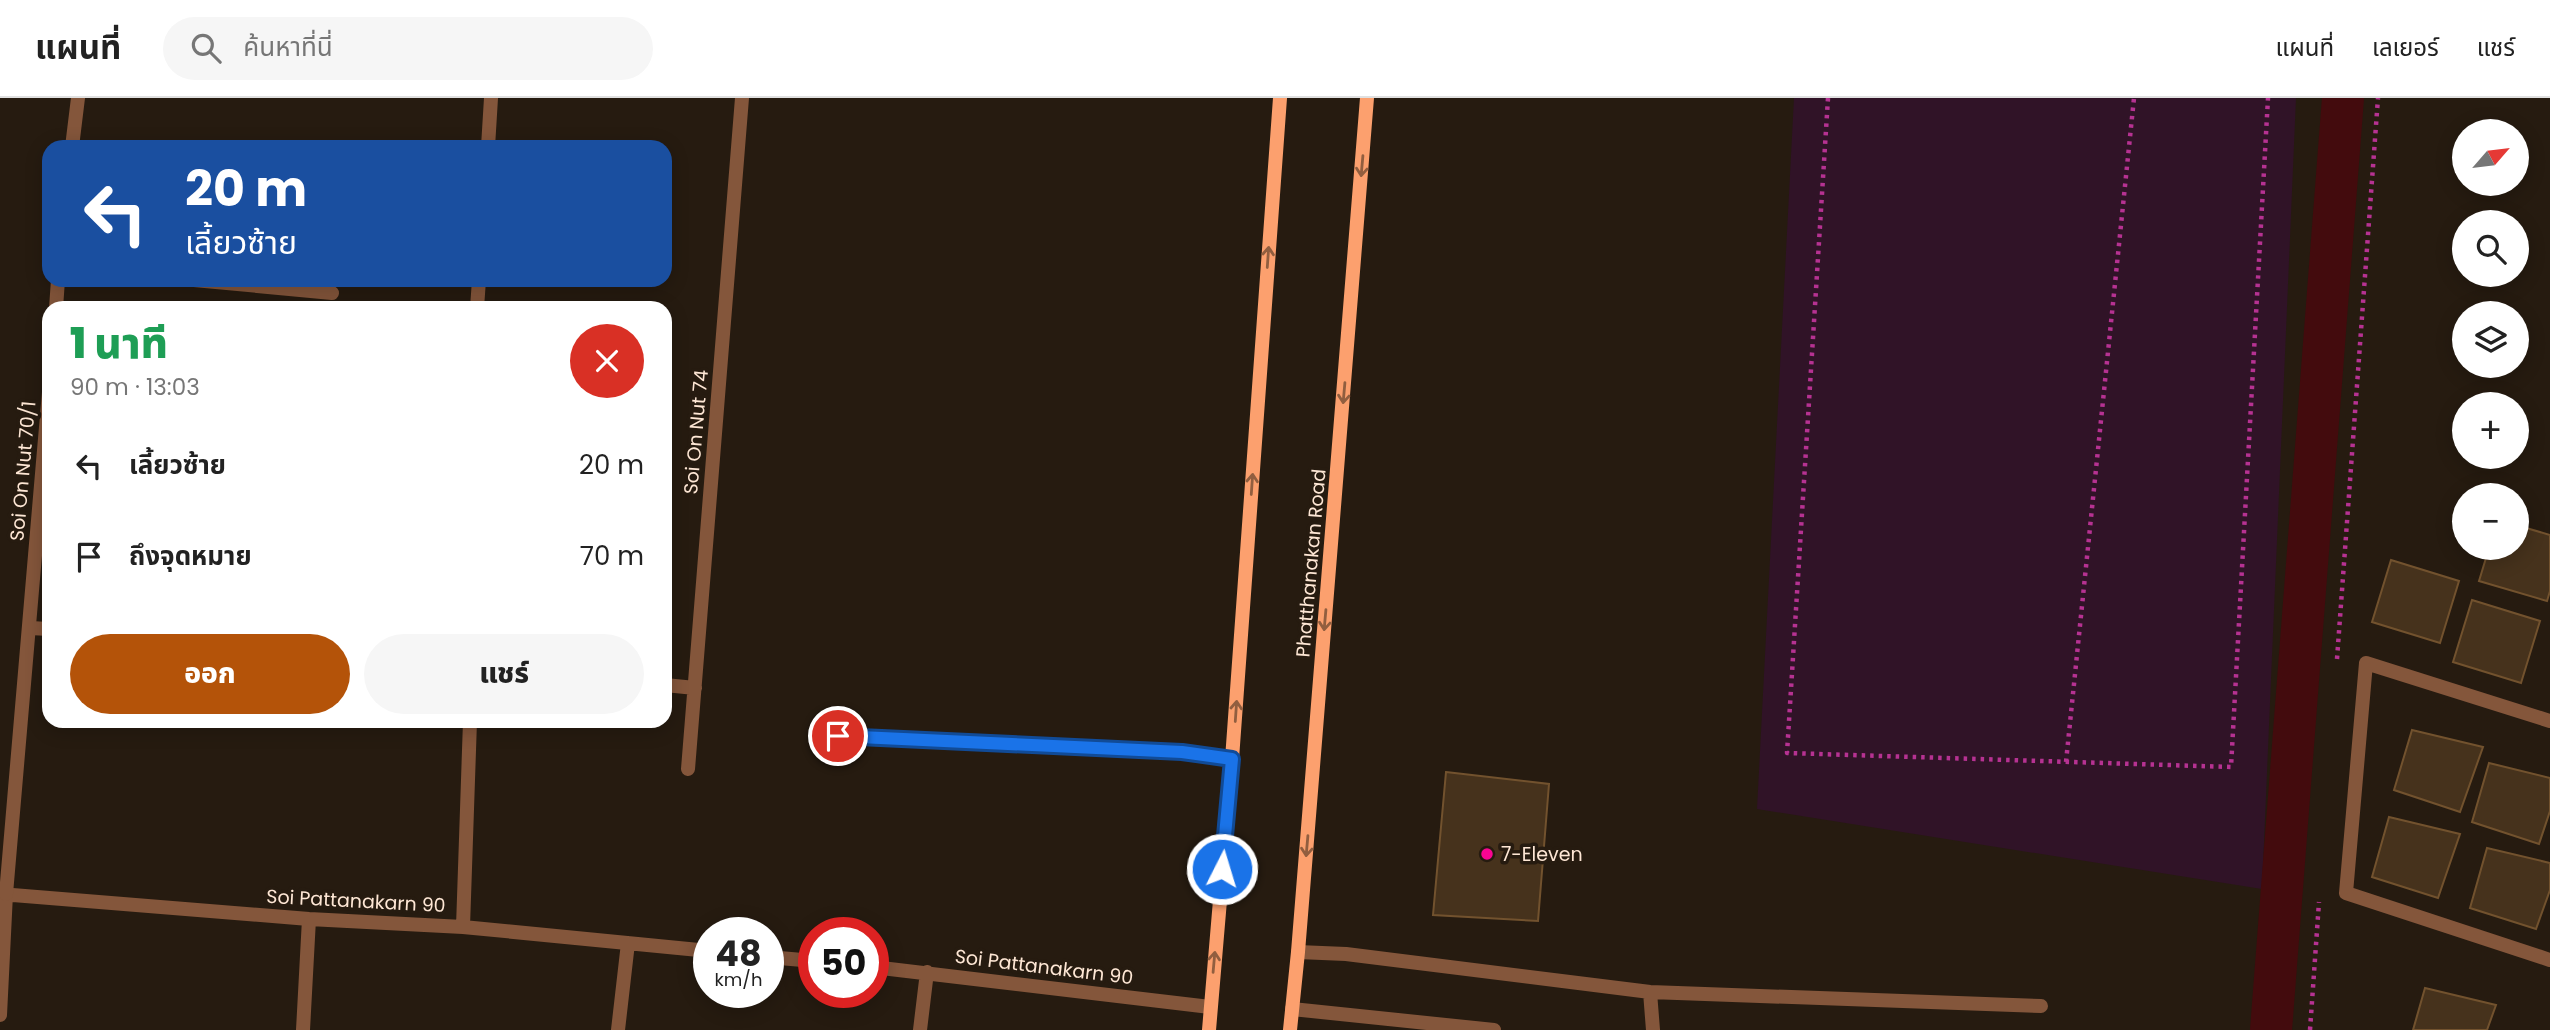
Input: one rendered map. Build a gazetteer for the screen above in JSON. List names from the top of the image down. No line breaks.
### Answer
{"streets":{"main road":["Phatthanakan Road"],"street":["Soi On Nut 74","Soi On Nut 70/1","Soi Pattanakarn 90"]},"crossings":[["Soi On Nut 70/1","Soi Pattanakarn 90"]],"places":["7-Eleven"],"north":"top right","page":{"header":"แผนที่","search":"ค้นหาที่นี่","nav":["แผนที่","เลเยอร์","แชร์"],"map_buttons":["+","−"],"turn":["20 m","เลี้ยวซ้าย"],"heading":["1 นาที","90 m · 13:03"],"list":[{"name":"เลี้ยวซ้าย","value":"20 m"},{"name":"ถึงจุดหมาย","value":"70 m"}],"buttons":["ออก","แชร์"],"speed":"48 km/h","limit":"50"}}
